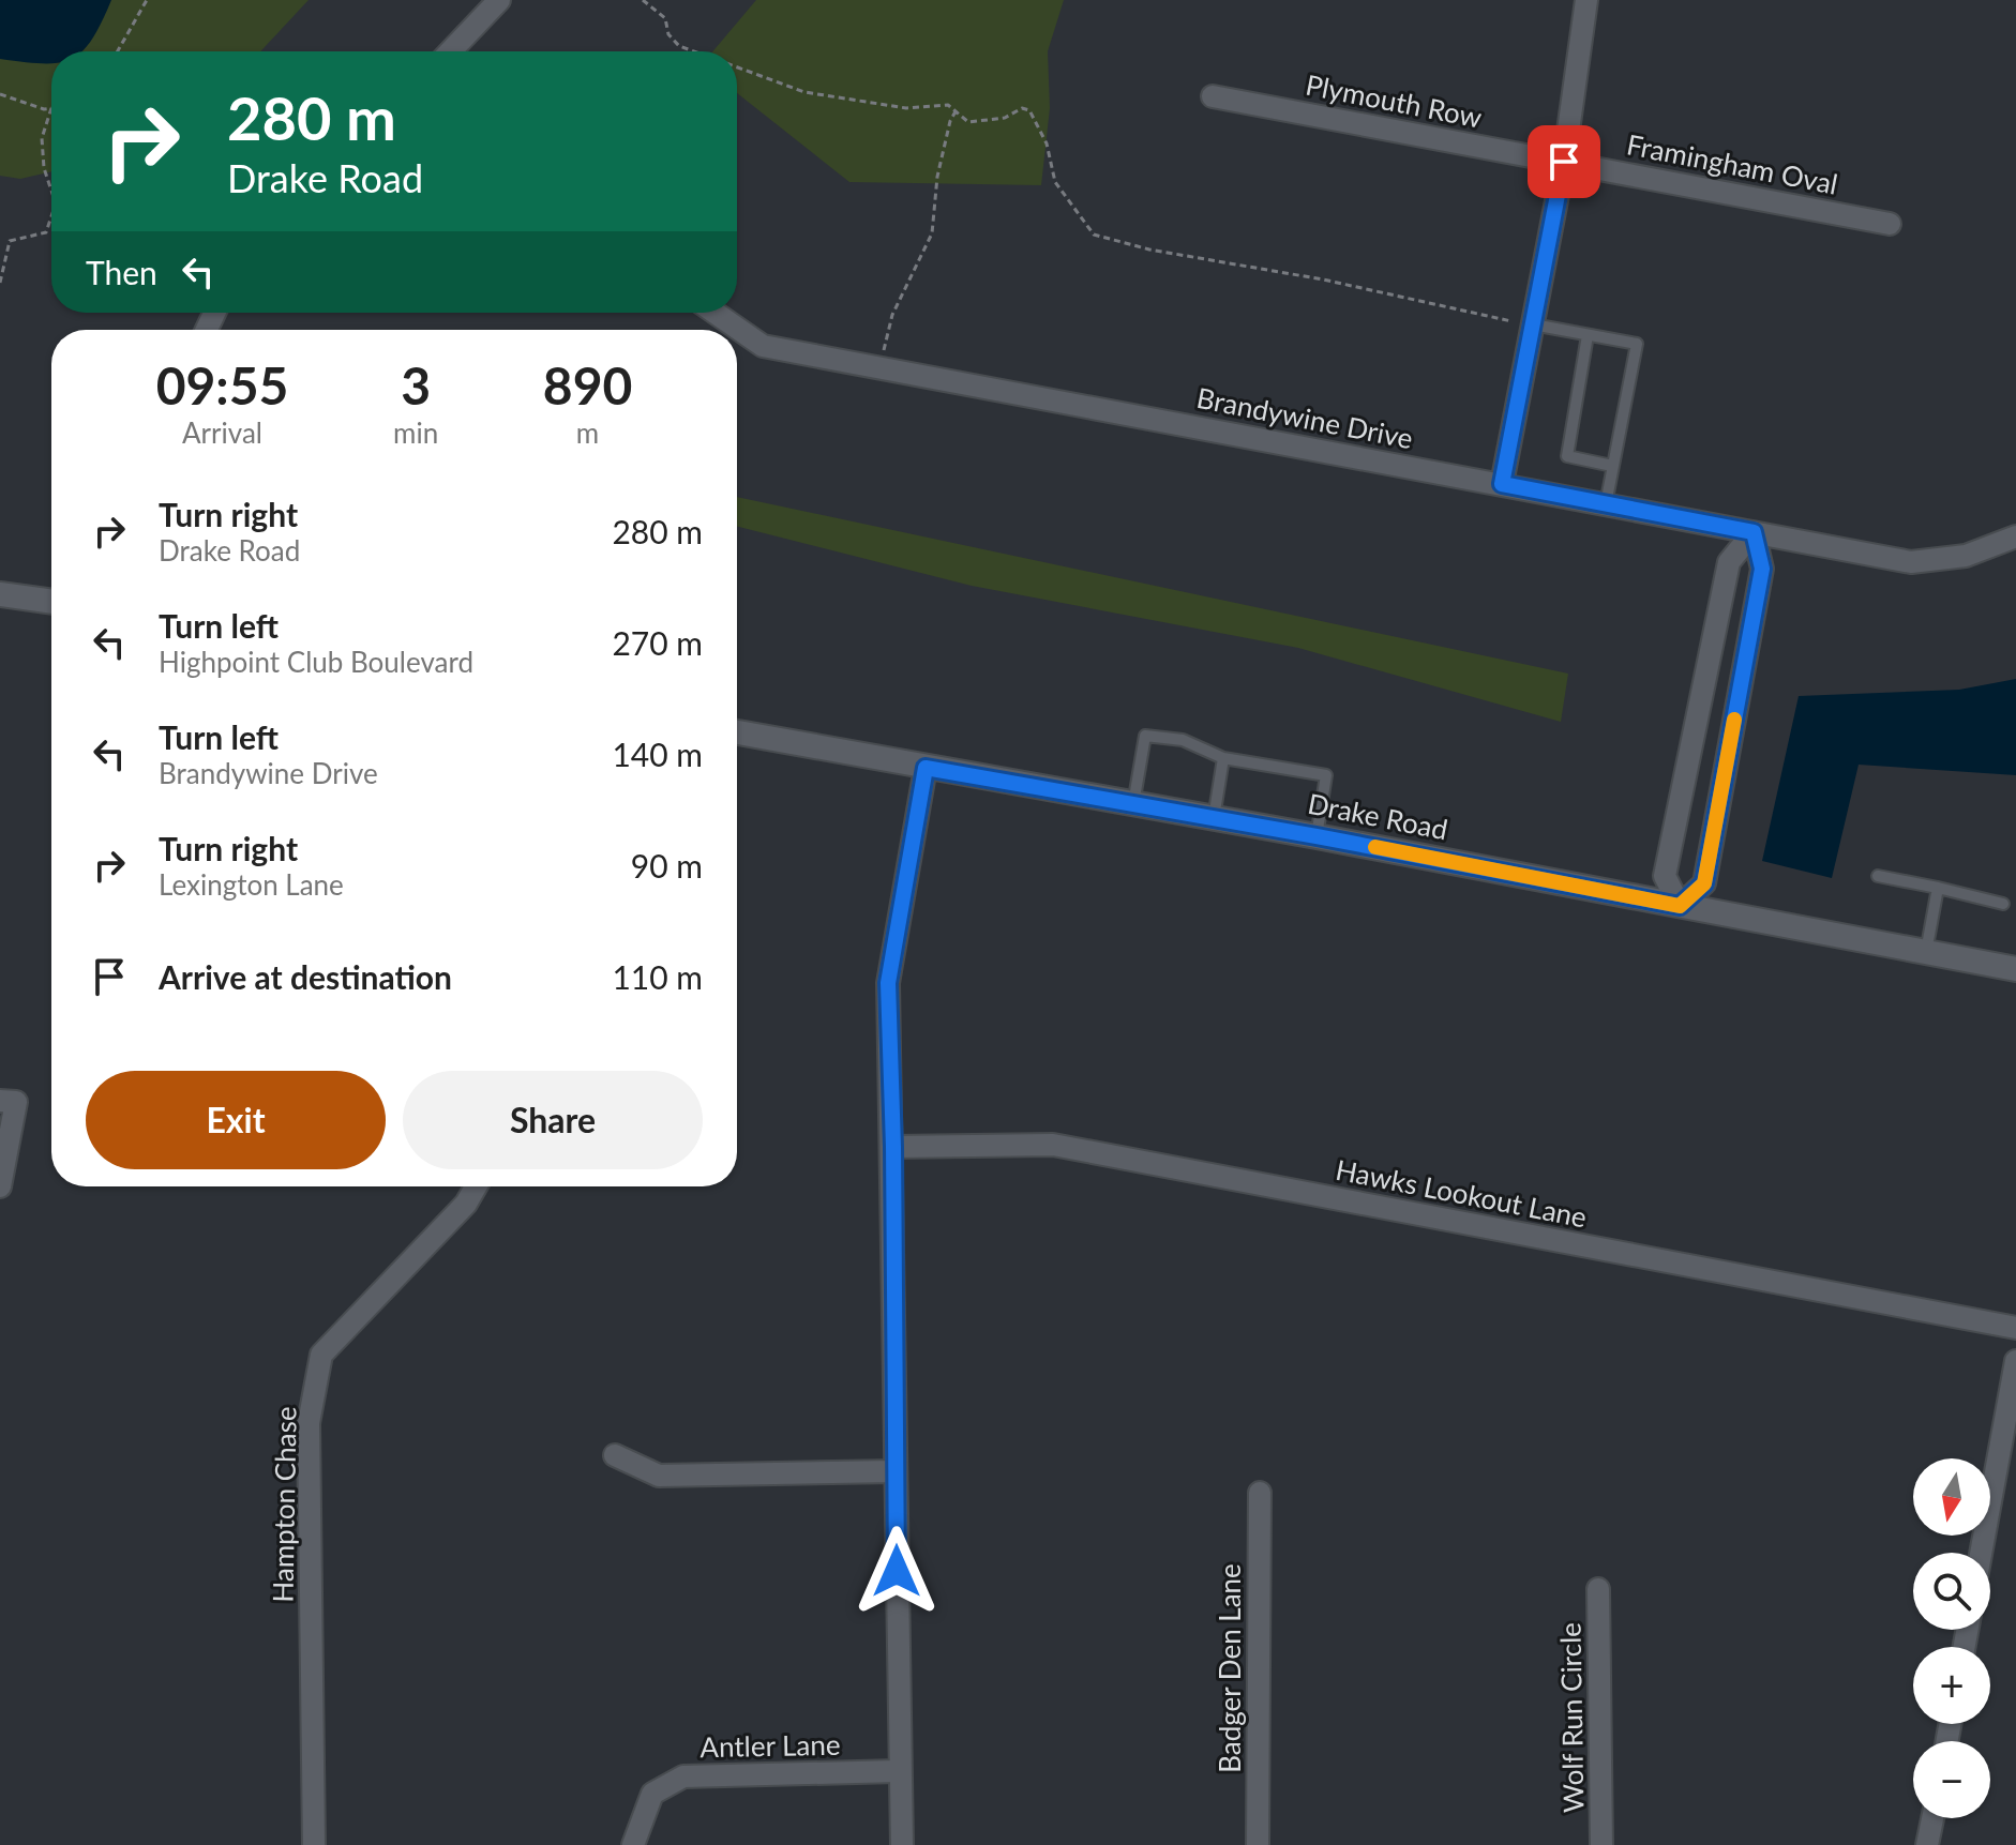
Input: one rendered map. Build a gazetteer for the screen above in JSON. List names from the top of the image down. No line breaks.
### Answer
{"streets":{"street":["Plymouth Row","Framingham Oval","Brandywine Drive","Drake Road","Hawks Lookout Lane","Hampton Chase","Badger Den Lane","Wolf Run Circle","Antler Lane"]},"crossings":[["Plymouth Row","Framingham Oval"]],"north":"bottom","page":{"turn":["280 m","Drake Road"],"then":"Then","eta":["09:55","Arrival","3","min","890","m"],"list":[{"name":"Turn right","note":"Drake Road","value":"280 m"},{"name":"Turn left","note":"Highpoint Club Boulevard","value":"270 m"},{"name":"Turn left","note":"Brandywine Drive","value":"140 m"},{"name":"Turn right","note":"Lexington Lane","value":"90 m"},{"name":"Arrive at destination","value":"110 m"}],"buttons":["Exit","Share"],"map_buttons":["+","−"]}}
